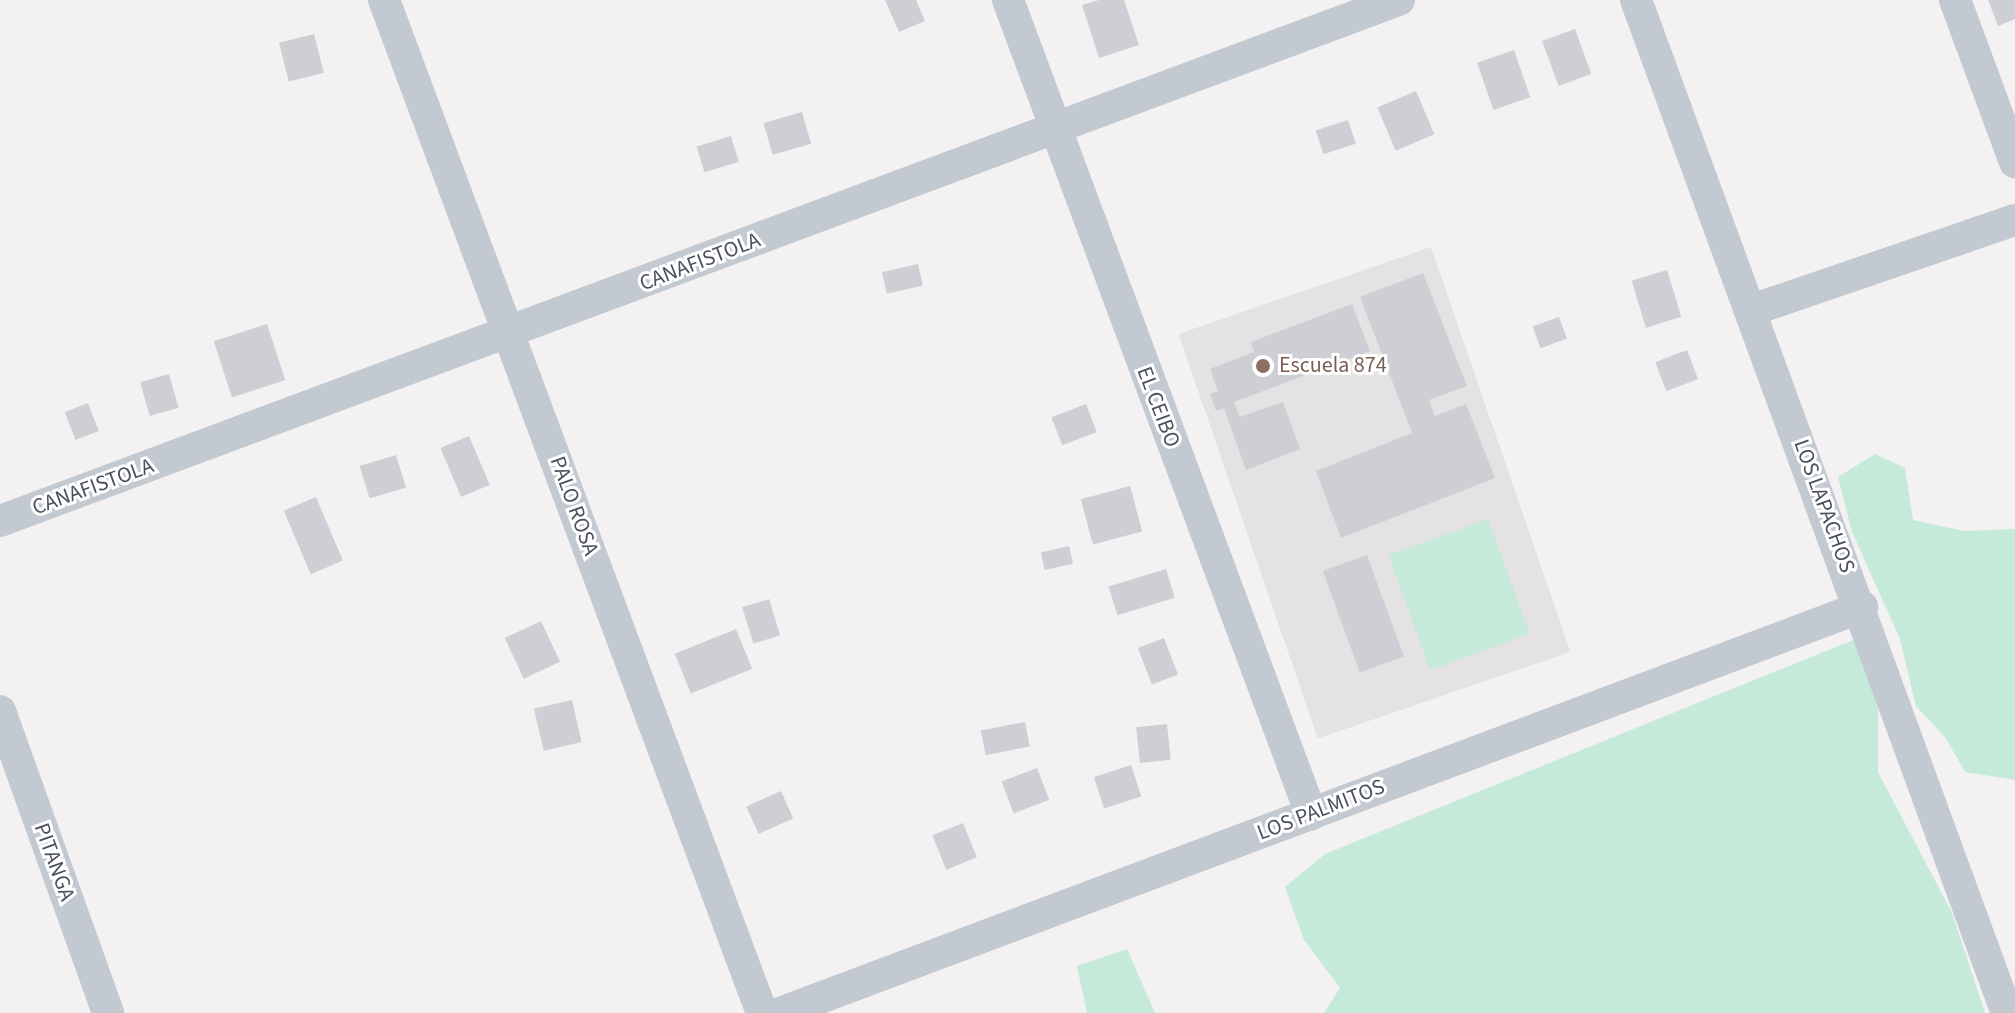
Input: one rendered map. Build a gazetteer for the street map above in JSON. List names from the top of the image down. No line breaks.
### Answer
{"streets":{"street":["CANAFISTOLA","EL CEIBO","PALO ROSA","LOS LAPACHOS","LOS PALMITOS","PITANGA"]},"crossings":[["CANAFISTOLA","EL CEIBO"],["CANAFISTOLA","PALO ROSA"],["EL CEIBO","LOS PALMITOS"],["LOS LAPACHOS","LOS PALMITOS"]],"places":["Escuela 874"]}
